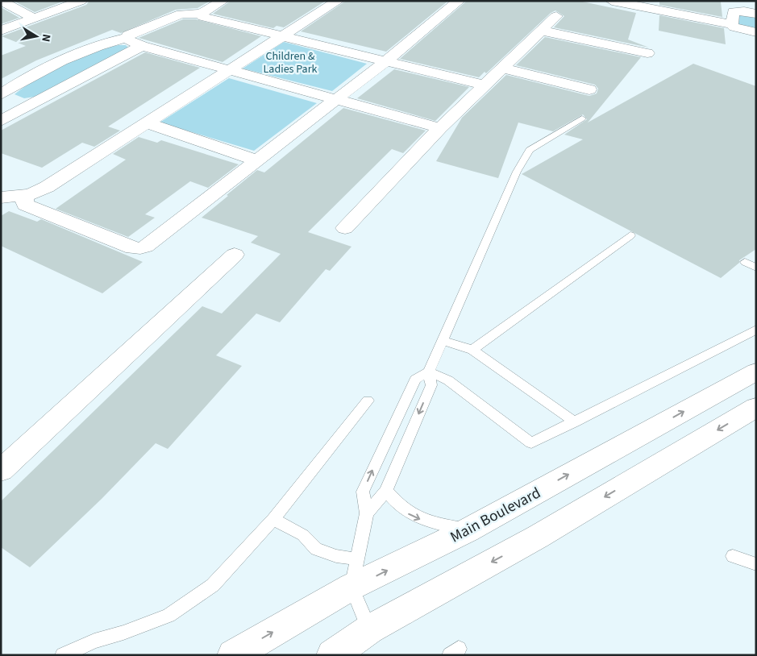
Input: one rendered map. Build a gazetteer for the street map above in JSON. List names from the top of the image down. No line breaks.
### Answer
{"streets":{"street":["Main Boulevard"]},"parks":["Children & Ladies Park"],"north":"right"}
